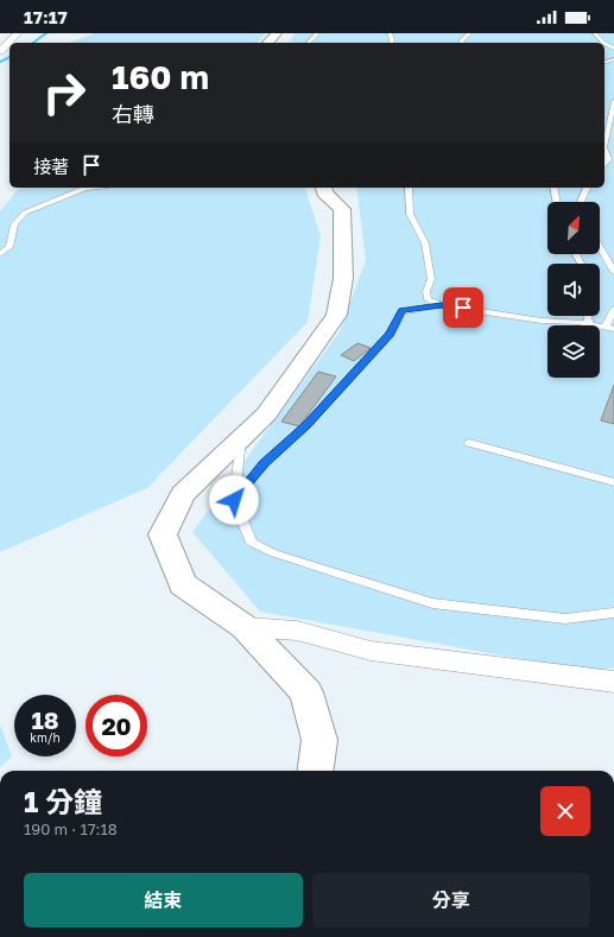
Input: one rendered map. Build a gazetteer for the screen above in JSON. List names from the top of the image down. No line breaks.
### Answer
{"north":"top right","page":{"status":"17:17","turn":["160 m","右轉"],"then":"接著","speed":"18 km/h","limit":"20","heading":["1 分鐘","190 m · 17:18"],"buttons":["結束","分享"]}}
